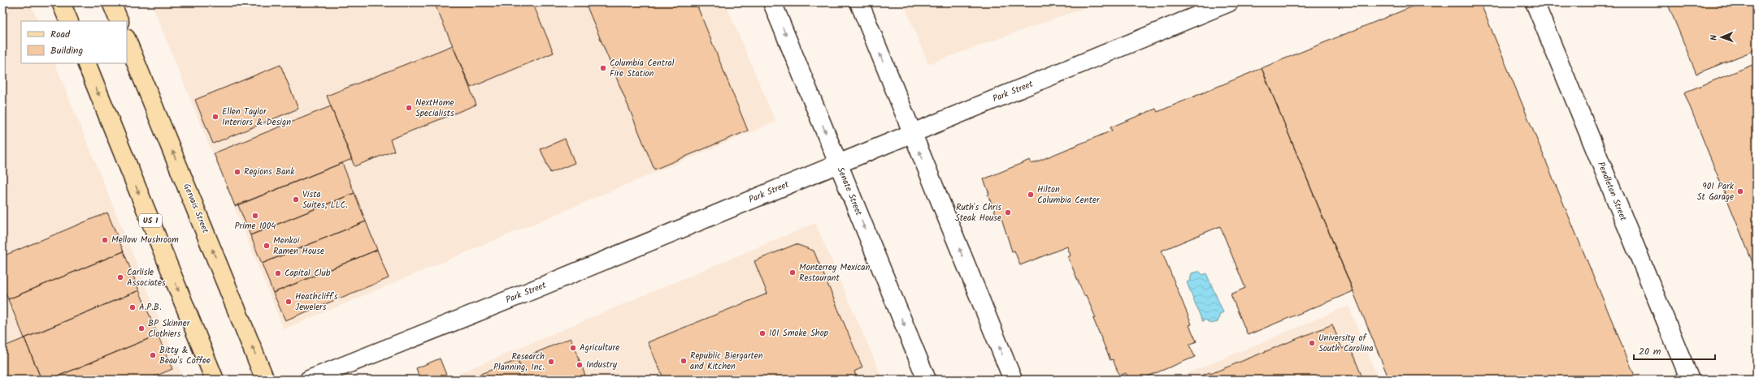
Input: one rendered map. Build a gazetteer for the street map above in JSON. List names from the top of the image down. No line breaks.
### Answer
{"streets":{"main road":["Gervais Street","US 1"],"street":["Park Street","Senate Street","Pendleton Street"]},"crossings":[["Park Street","Senate Street"]],"places":["Columbia Central Fire Station","NextHome Specialists","Ellen Taylor Interiors & Design","Regions Bank","901 Park St Garage","Hilton Columbia Center","Vista Suites, LLC.","Ruth's Chris Steak House","Prime 1004","Mellow Mushroom","Menkoi Ramen House","Monterrey Mexican Restaurant","Capital Club","Carlisle Associates","Heathcliff's Jewelers","A.P.B.","BP Skinner Clothiers","101 Smoke Shop","University of South Carolina","Agriculture","Bitty & Beau's Coffee","Republic Biergarten and Kitchen","Research Planning, Inc.","Industry"],"legend":["Road","Building"],"scale_bar":"20 m","north":"left"}
